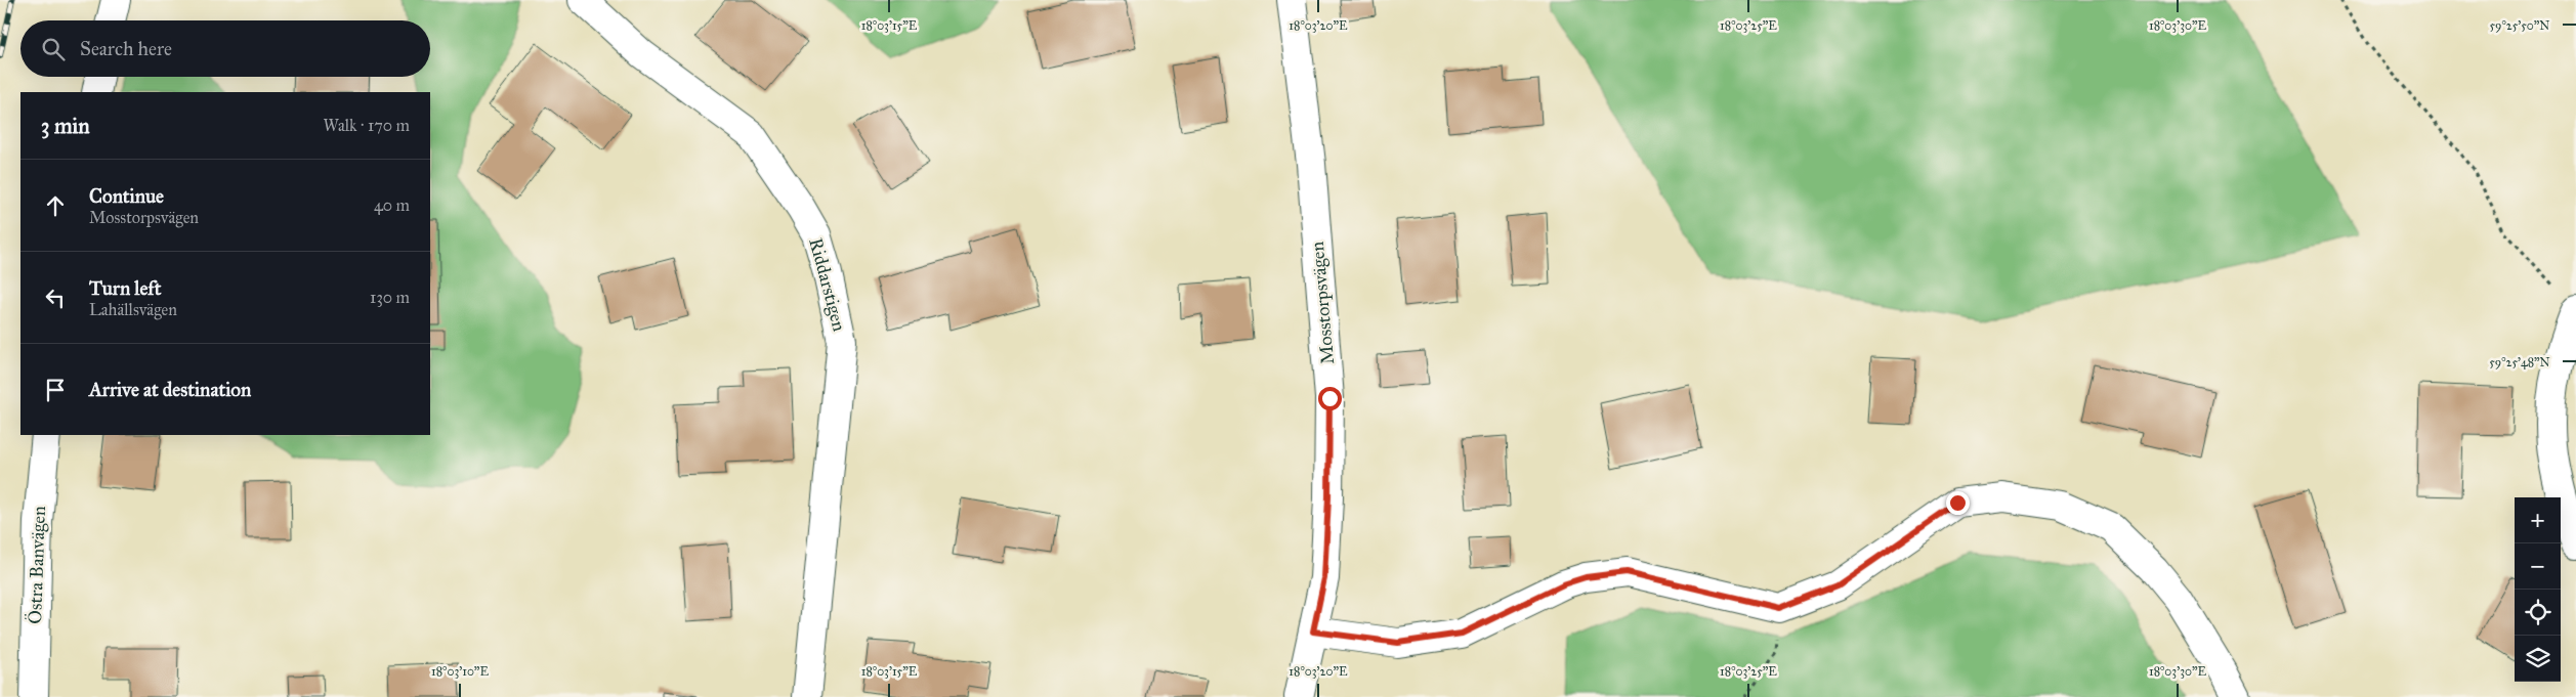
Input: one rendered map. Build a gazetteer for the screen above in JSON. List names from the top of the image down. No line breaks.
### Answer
{"streets":{"street":["Riddarstigen","Mosstorpsvägen","Östra Banvägen"]},"page":{"search":"Search here","heading":["3 min","Walk · 170 m"],"list":[["Continue","Mosstorpsvägen","40 m"],["Turn left","Lahällsvägen","130 m"],"Arrive at destination"],"map_buttons":["+","−"]},"coordinates":["59°25'50\"N","18°03'15\"E","18°03'20\"E","18°03'25\"E","18°03'30\"E","59°25'48\"N","18°03'10\"E"]}
